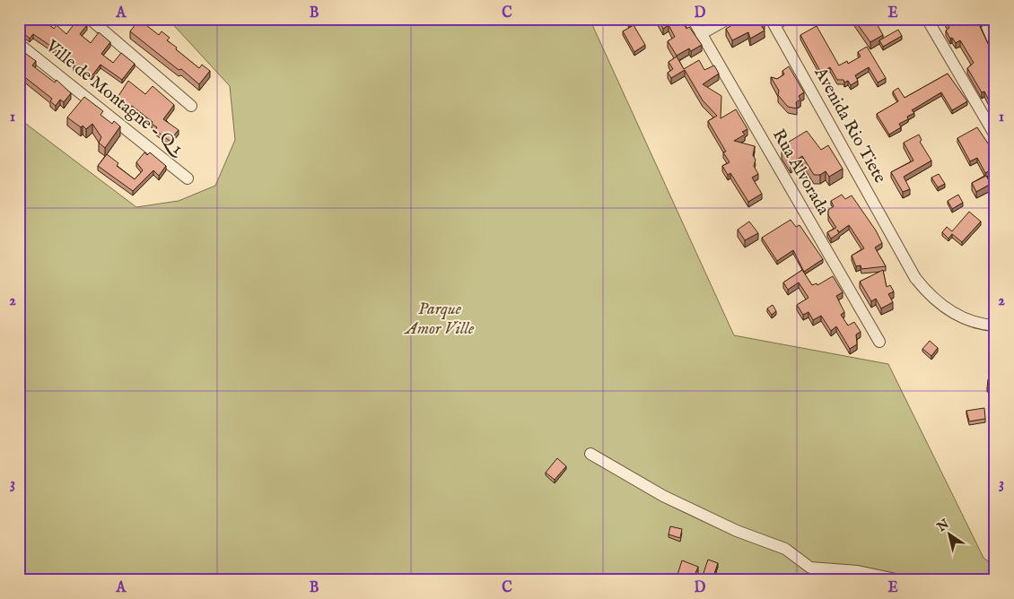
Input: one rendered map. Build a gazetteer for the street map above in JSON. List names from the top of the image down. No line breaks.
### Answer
{"streets":{"street":["Ville de Montagne - Q 1","Avenida Rio Tiete","Rua Alvorada"]},"parks":["Parque Amor Ville"],"north":"top left","grid":{"columns":["A","B","C","D","E"],"rows":["1","2","3"]}}
